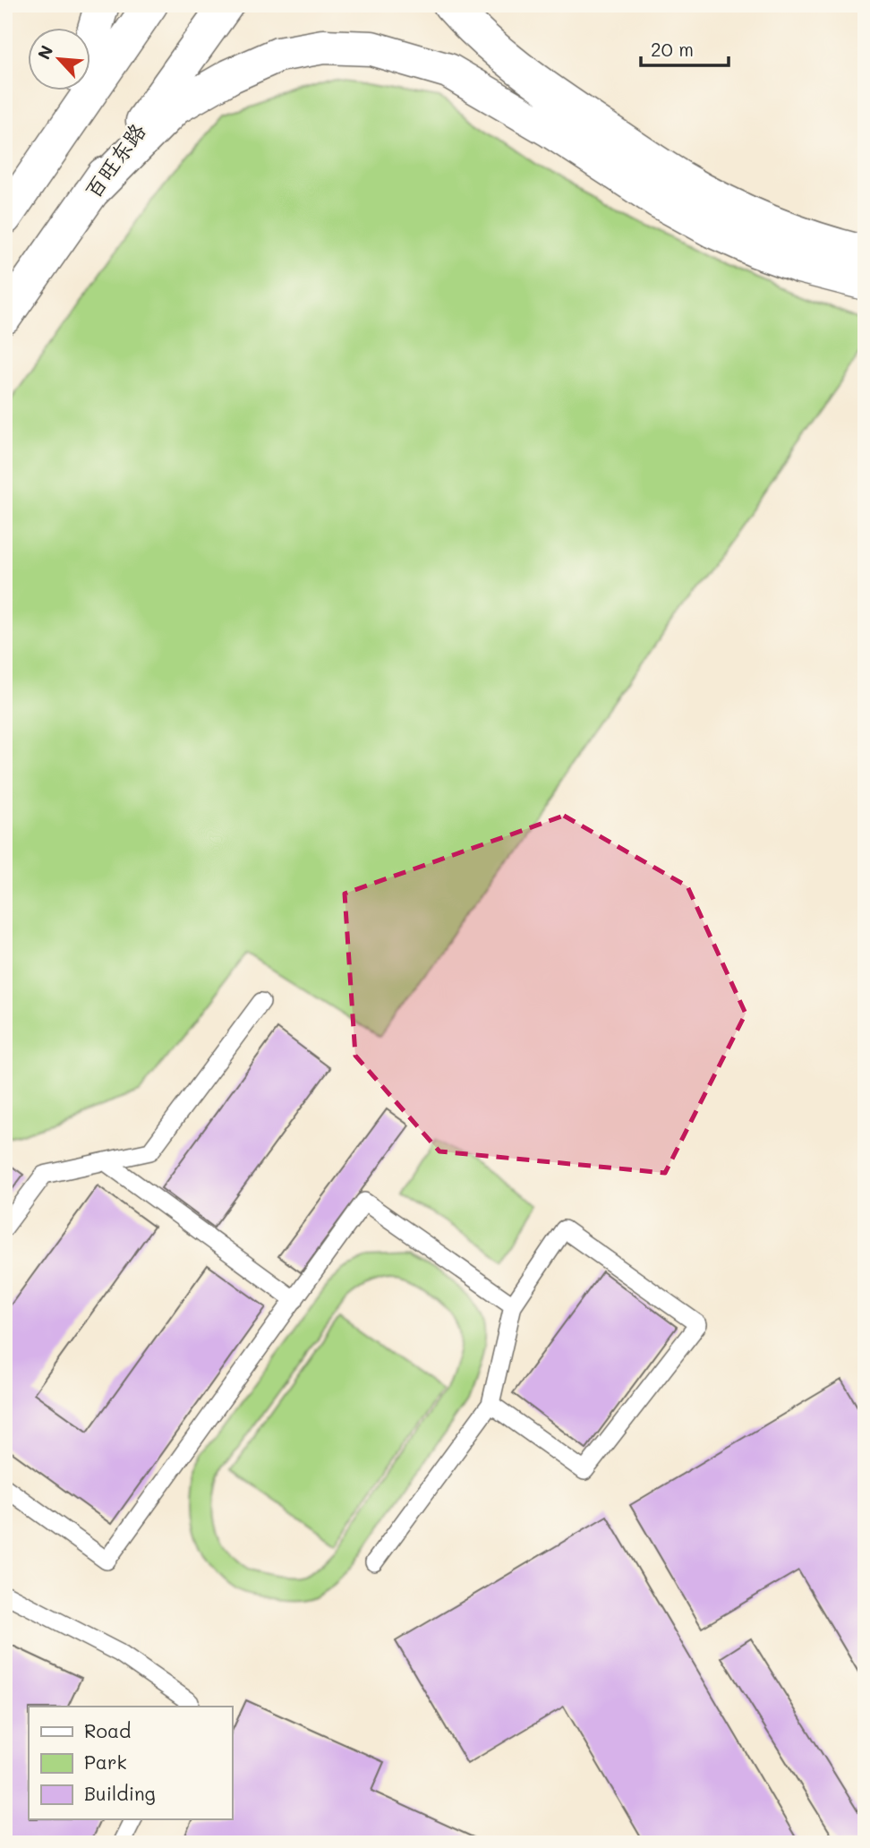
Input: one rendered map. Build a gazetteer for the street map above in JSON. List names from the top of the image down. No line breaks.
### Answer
{"streets":{"main road":["百旺东路"]},"legend":["Road","Park","Building"],"scale_bar":"20 m","north":"top left"}
